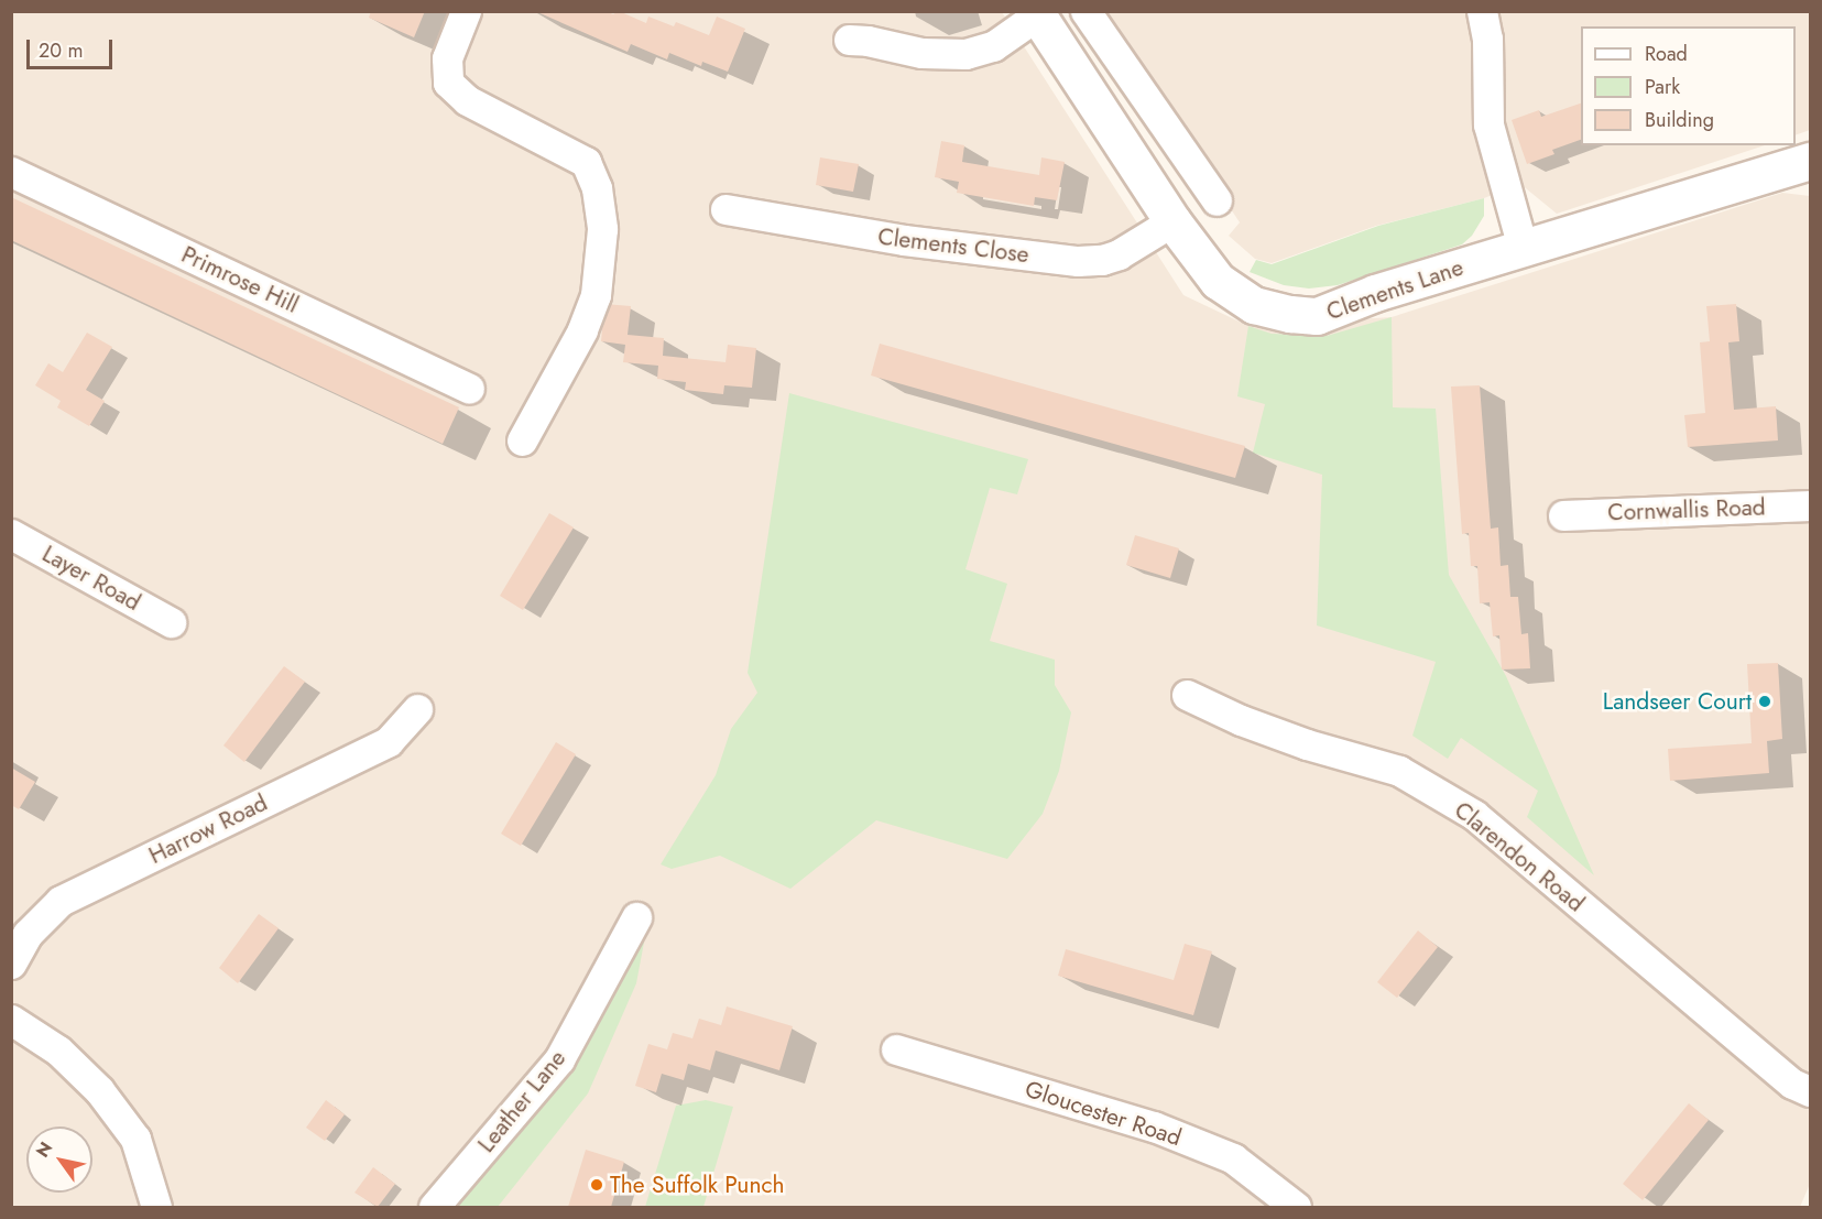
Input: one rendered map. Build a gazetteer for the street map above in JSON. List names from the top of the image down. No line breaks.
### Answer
{"streets":{"street":["Clements Close","Primrose Hill","Clements Lane","Cornwallis Road","Layer Road","Harrow Road","Clarendon Road","Leather Lane","Gloucester Road"]},"crossings":[["Clements Close","Clements Lane"]],"places":["Landseer Court","The Suffolk Punch"],"legend":["Road","Park","Building"],"scale_bar":"20 m","north":"top left"}
